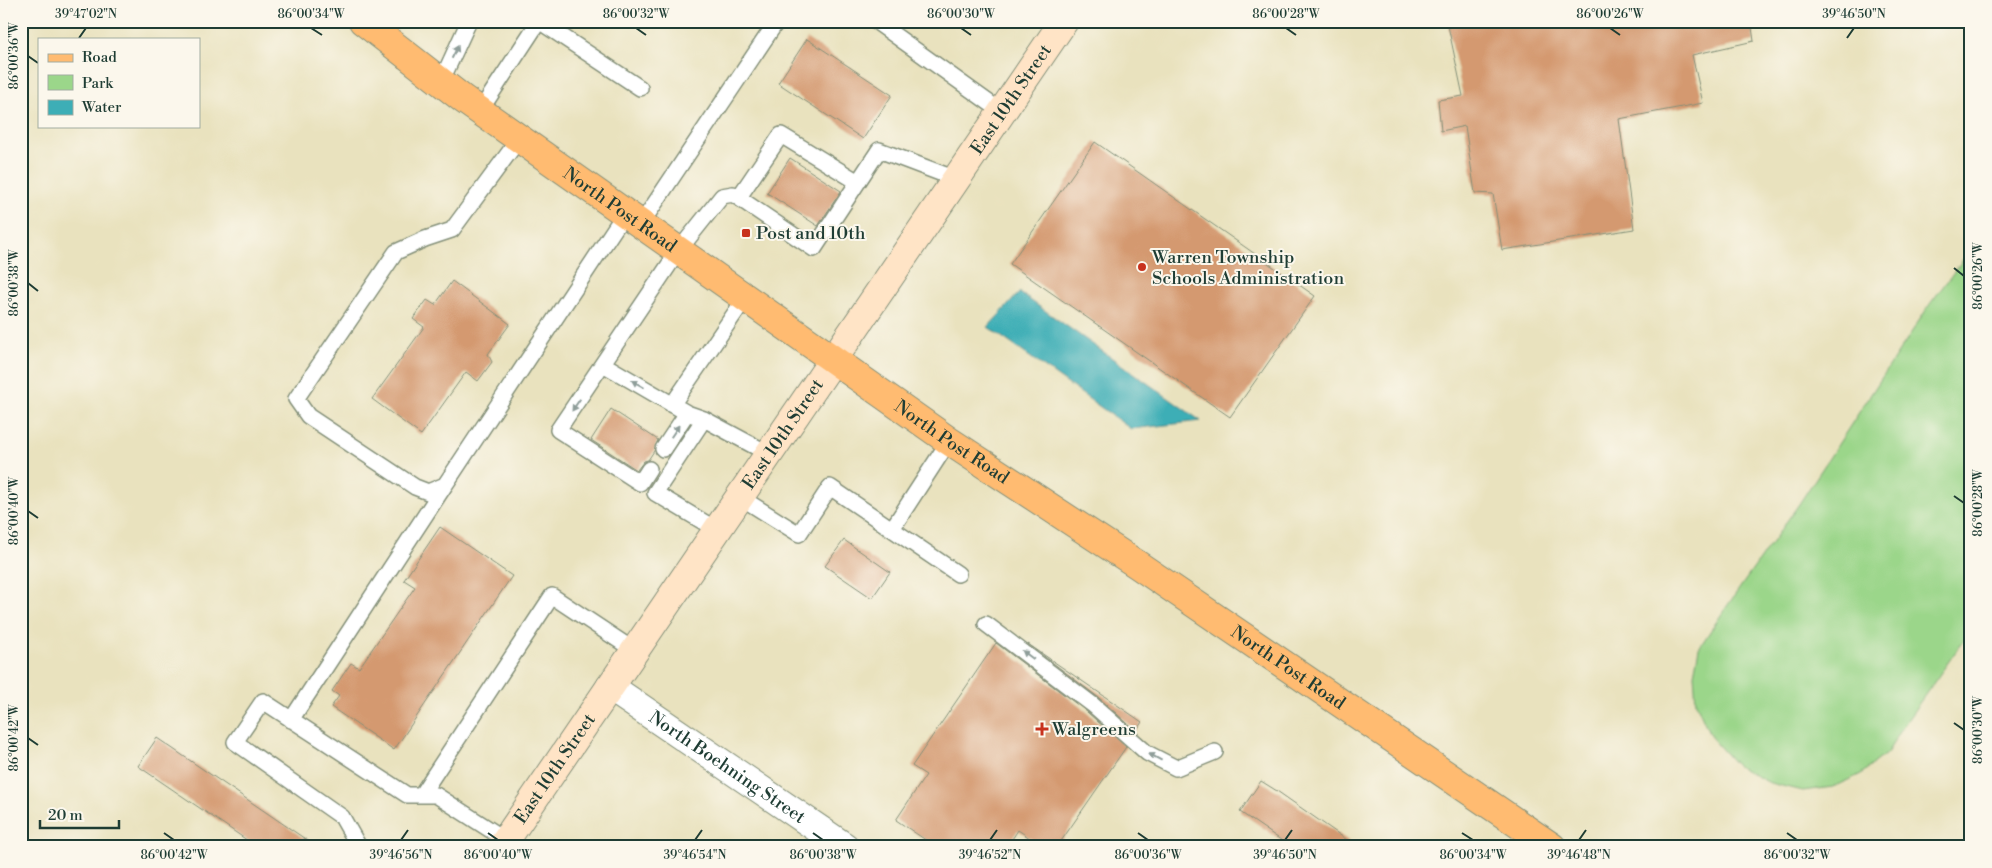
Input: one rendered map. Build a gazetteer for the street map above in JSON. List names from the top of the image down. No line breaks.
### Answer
{"streets":{"main road":["East 10th Street","North Post Road"],"street":["North Boehning Street"]},"crossings":[["East 10th Street","North Post Road"],["East 10th Street","North Boehning Street"]],"places":{"transit":["Post and 10th"],"other":["Warren Township Schools Administration"],"health":["Walgreens"]},"legend":["Road","Park","Water"],"scale_bar":"20 m","coordinates":["39°47'02\"N","86°00'34\"W","86°00'32\"W","86°00'30\"W","86°00'28\"W","86°00'26\"W","39°46'50\"N","86°00'36\"W","86°00'38\"W","86°00'40\"W","86°00'42\"W","39°46'56\"N","39°46'54\"N","39°46'52\"N","39°46'48\"N"]}
